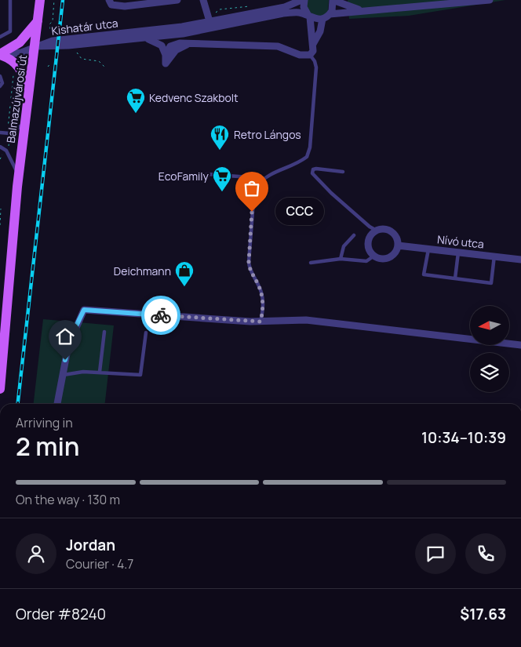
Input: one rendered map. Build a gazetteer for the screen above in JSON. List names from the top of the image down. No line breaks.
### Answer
{"streets":{"main road":["Balmazújvárosi út"],"street":["Kishatár utca","Nívó utca"]},"crossings":[["Kishatár utca","Balmazújvárosi út"]],"places":{"supermarket":["Kedvenc Szakbolt","EcoFamily"],"restaurant":["Retro Lángos"],"other":["CCC"],"shop":["Deichmann"]},"north":"left","page":{"bubble":"CCC","heading":["2 min","Arriving in","10:34–10:39"],"panel":["Jordan","Courier · 4.7","Order #8240","$17.63"],"bar":"On the way · 130 m"}}
